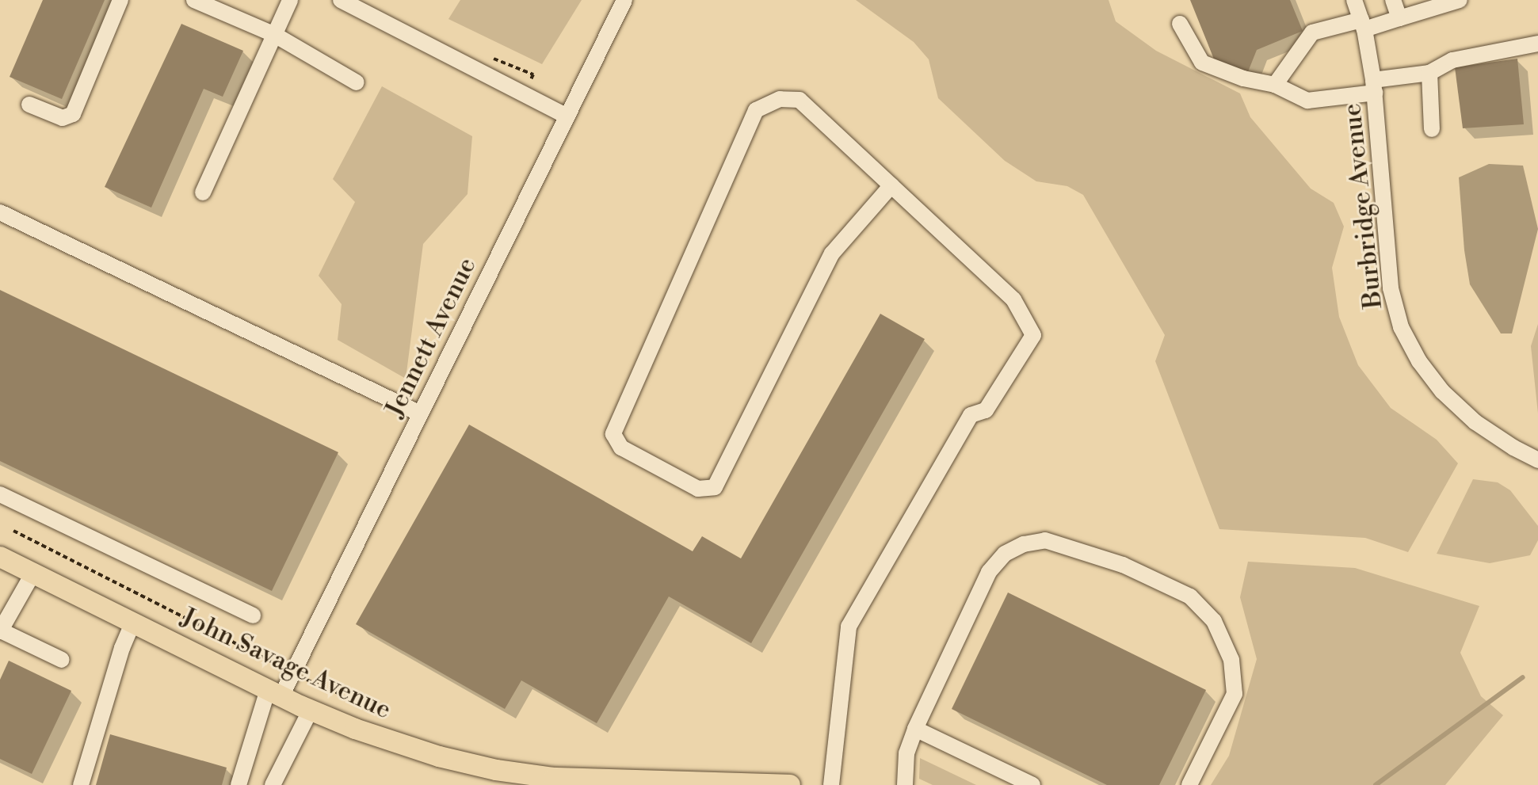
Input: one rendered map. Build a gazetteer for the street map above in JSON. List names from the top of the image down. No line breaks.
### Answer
{"streets":{"main road":["John Savage Avenue"],"street":["Burbridge Avenue","Jennett Avenue"]},"crossings":[["Jennett Avenue","John Savage Avenue"]]}
